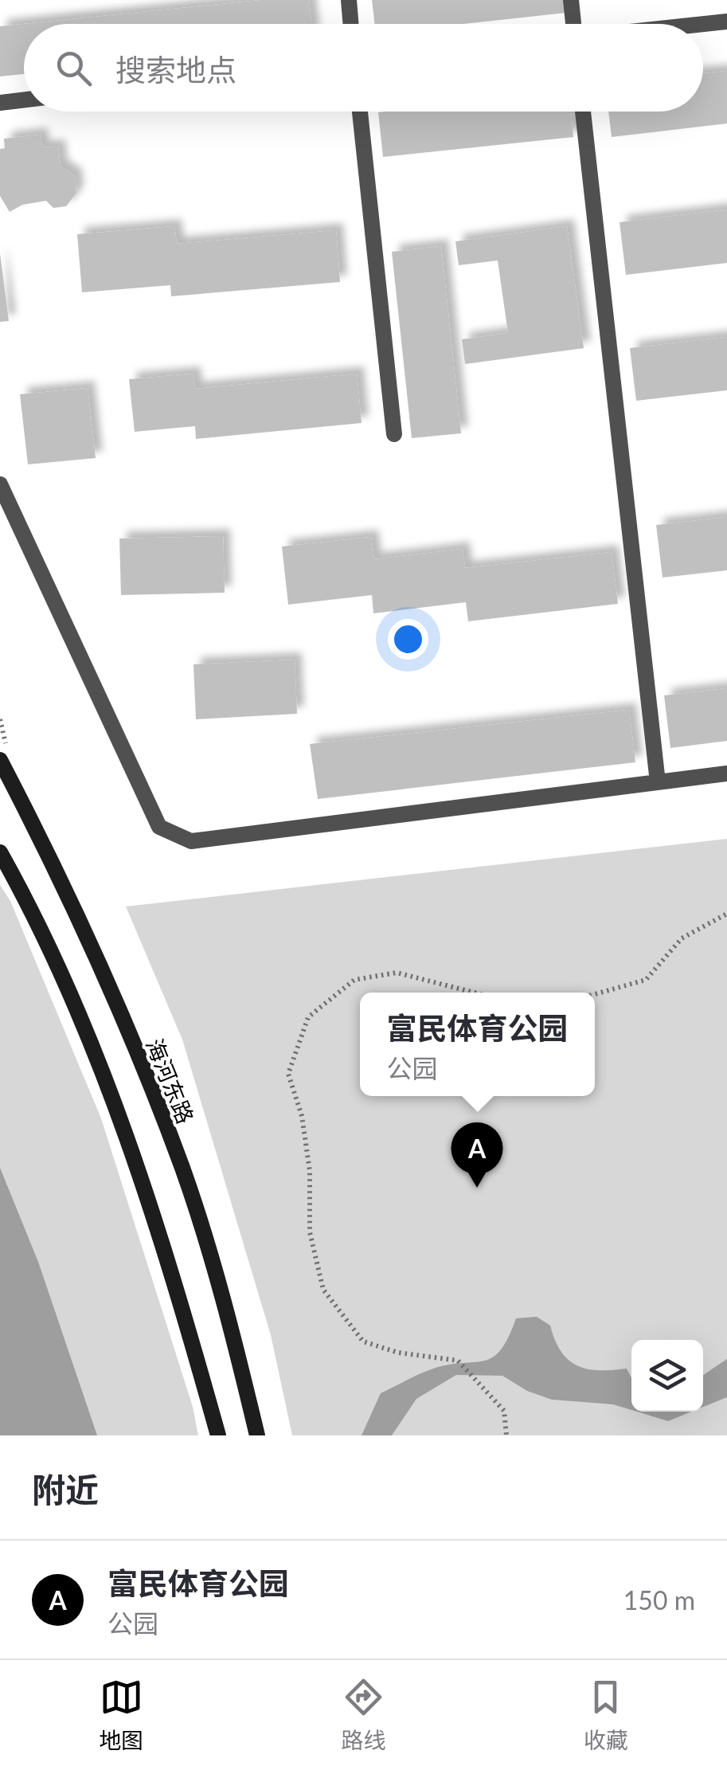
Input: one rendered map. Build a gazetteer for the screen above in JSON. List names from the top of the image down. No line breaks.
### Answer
{"streets":{"main road":["海河东路"]},"page":{"search":"搜索地点","popup":["富民体育公园","公园"],"pins":"A","heading":"附近","list":[{"mark":"A","name":"富民体育公园","note":"公园","value":"150 m"}],"nav":["地图","路线","收藏"]}}
